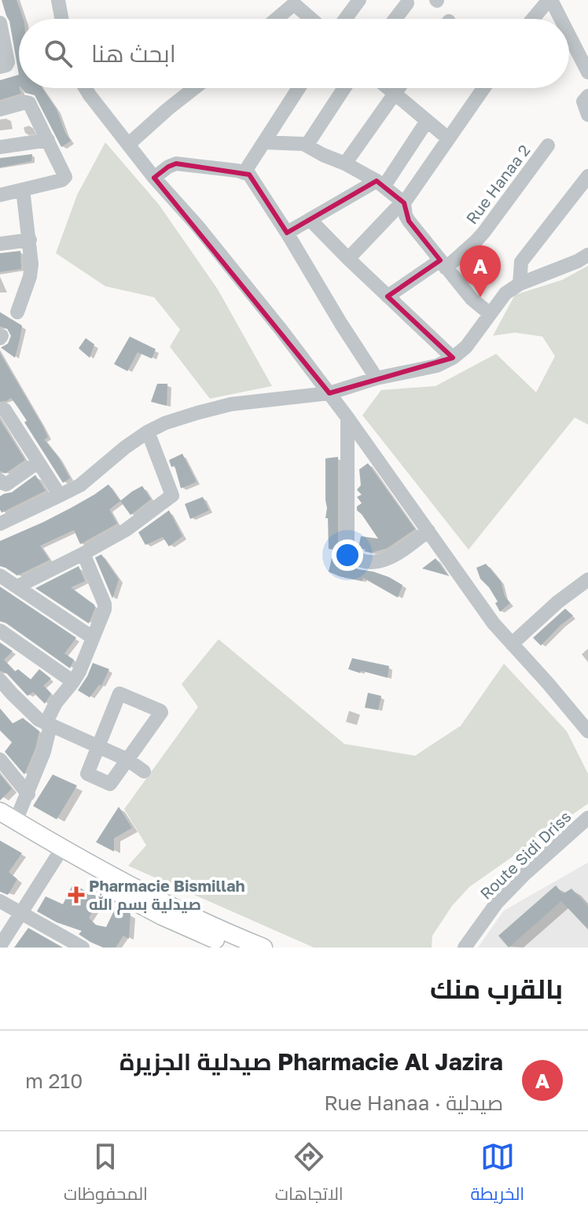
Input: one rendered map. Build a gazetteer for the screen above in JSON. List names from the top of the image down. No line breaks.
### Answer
{"streets":{"street":["Rue Hanaa 2","Route Sidi Driss"]},"places":{"health":["Pharmacie Bismillah صيدلية بسم الله"]},"page":{"search":"ابحث هنا","pins":"A","heading":"بالقرب منك","list":[{"mark":"A","name":"Pharmacie Al Jazira صيدلية الجزيرة","note":"صيدلية · Rue Hanaa","value":"210 m"}],"nav":["الخريطة","الاتجاهات","المحفوظات"]}}
